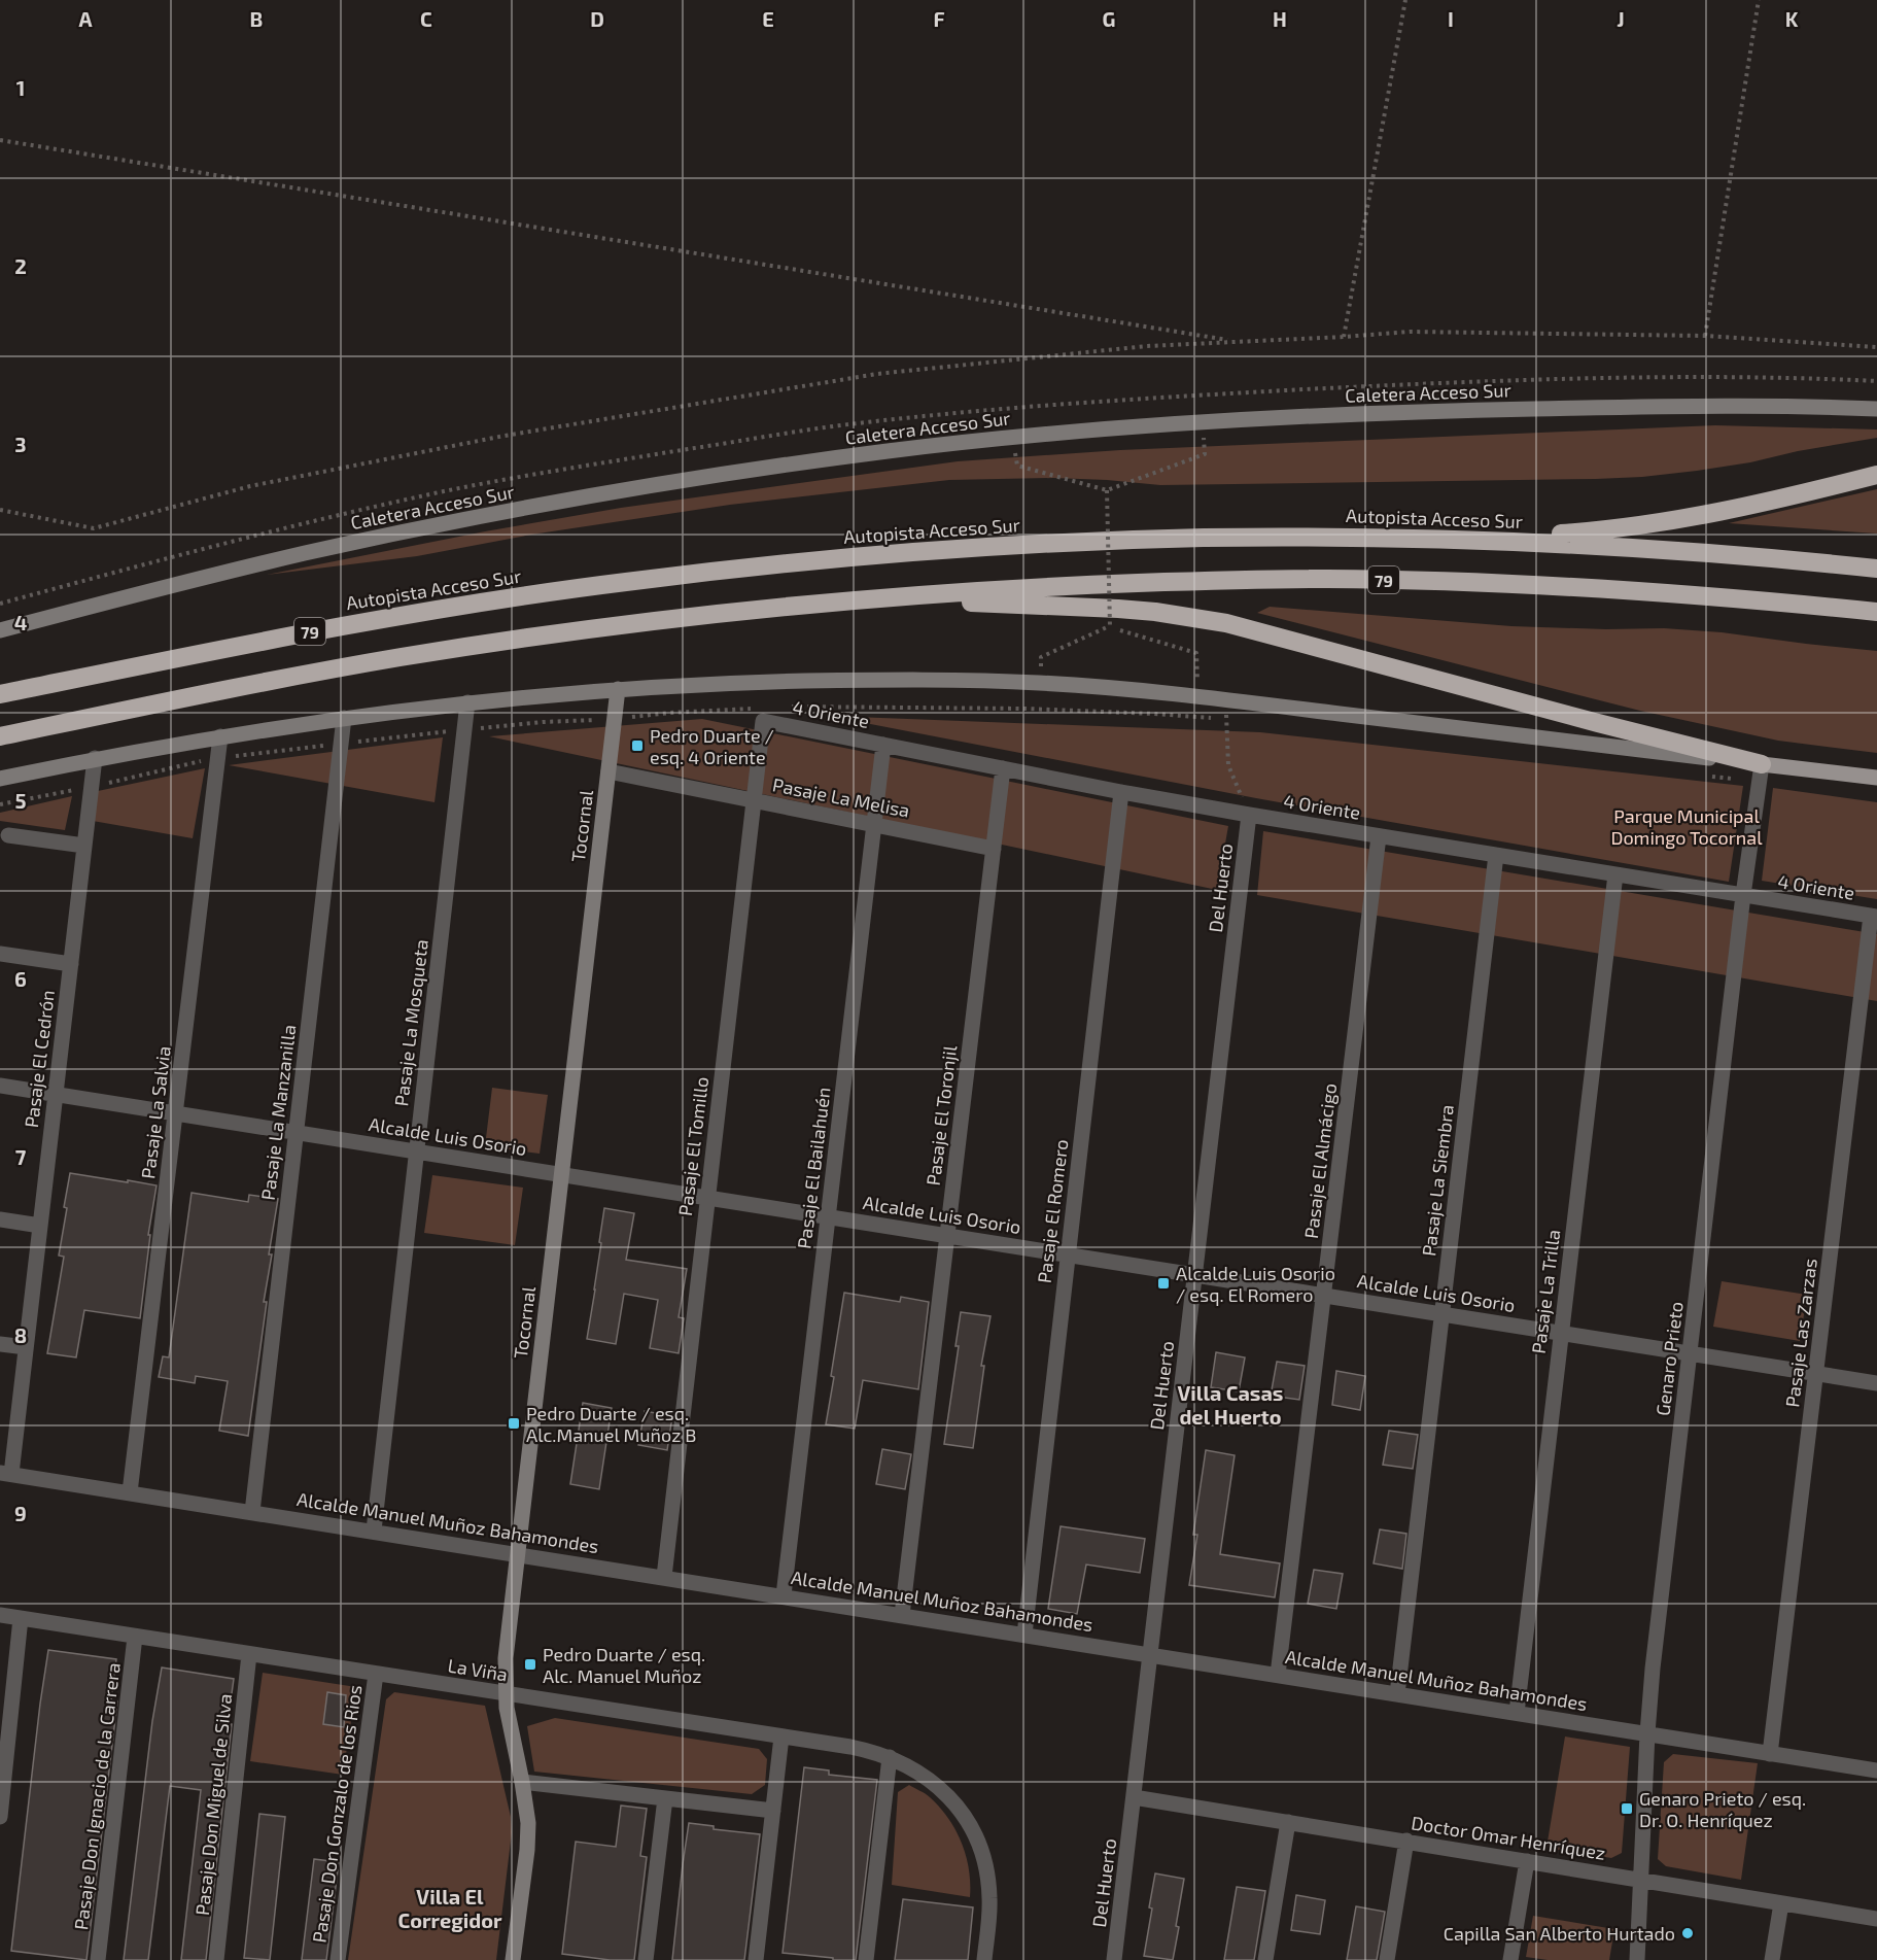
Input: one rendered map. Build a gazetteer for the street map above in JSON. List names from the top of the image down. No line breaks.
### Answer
{"streets":{"highway":["Autopista Acceso Sur","79"],"main road":["Caletera Acceso Sur","Tocornal"],"street":["4 Oriente","Pasaje La Melisa","Del Huerto","Pasaje La Mosqueta","Pasaje El Cedrón","Pasaje La Salvia","Pasaje La Manzanilla","Pasaje El Toronjil","Alcalde Luis Osorio","Pasaje El Tomillo","Pasaje El Almácigo","Pasaje El Bailahuén","Pasaje La Siembra","Pasaje El Romero","Pasaje La Trilla","Pasaje Las Zarzas","Genaro Prieto","Alcalde Manuel Muñoz Bahamondes","La Viña","Pasaje Don Ignacio de la Carrera","Pasaje Don Miguel de Silva","Pasaje Don Gonzalo de los Rios","Doctor Omar Henríquez"]},"crossings":[["4 Oriente","Del Huerto"],["4 Oriente","Pasaje El Toronjil"],["4 Oriente","Pasaje El Tomillo"],["4 Oriente","Pasaje El Almácigo"],["4 Oriente","Pasaje El Bailahuén"],["4 Oriente","Pasaje La Siembra"],["4 Oriente","Pasaje El Romero"],["4 Oriente","Pasaje La Trilla"],["4 Oriente","Pasaje Las Zarzas"],["4 Oriente","Genaro Prieto"],["Pasaje La Melisa","Tocornal"],["Pasaje La Melisa","Pasaje El Toronjil"],["Pasaje La Melisa","Pasaje El Tomillo"],["Pasaje La Melisa","Pasaje El Bailahuén"],["Tocornal","Alcalde Luis Osorio"],["Tocornal","Alcalde Manuel Muñoz Bahamondes"],["Tocornal","La Viña"],["Del Huerto","Alcalde Luis Osorio"],["Del Huerto","Alcalde Manuel Muñoz Bahamondes"],["Del Huerto","Doctor Omar Henríquez"],["Pasaje La Mosqueta","Alcalde Luis Osorio"],["Pasaje La Mosqueta","Alcalde Manuel Muñoz Bahamondes"],["Pasaje El Cedrón","Alcalde Luis Osorio"],["Pasaje El Cedrón","Alcalde Manuel Muñoz Bahamondes"],["Pasaje La Salvia","Alcalde Luis Osorio"],["Pasaje La Salvia","Alcalde Manuel Muñoz Bahamondes"],["Pasaje La Manzanilla","Alcalde Luis Osorio"],["Pasaje La Manzanilla","Alcalde Manuel Muñoz Bahamondes"],["Pasaje El Toronjil","Alcalde Luis Osorio"],["Pasaje El Toronjil","Alcalde Manuel Muñoz Bahamondes"],["Alcalde Luis Osorio","Pasaje El Tomillo"],["Alcalde Luis Osorio","Pasaje El Almácigo"],["Alcalde Luis Osorio","Pasaje El Bailahuén"],["Alcalde Luis Osorio","Pasaje La Siembra"],["Alcalde Luis Osorio","Pasaje El Romero"],["Alcalde Luis Osorio","Pasaje La Trilla"],["Alcalde Luis Osorio","Pasaje Las Zarzas"],["Alcalde Luis Osorio","Genaro Prieto"],["Pasaje El Tomillo","Alcalde Manuel Muñoz Bahamondes"],["Pasaje El Almácigo","Alcalde Manuel Muñoz Bahamondes"],["Pasaje El Bailahuén","Alcalde Manuel Muñoz Bahamondes"],["Pasaje La Siembra","Alcalde Manuel Muñoz Bahamondes"],["Pasaje El Romero","Alcalde Manuel Muñoz Bahamondes"],["Pasaje La Trilla","Alcalde Manuel Muñoz Bahamondes"],["Pasaje Las Zarzas","Alcalde Manuel Muñoz Bahamondes"],["Genaro Prieto","Alcalde Manuel Muñoz Bahamondes"],["Genaro Prieto","Doctor Omar Henríquez"],["La Viña","Pasaje Don Ignacio de la Carrera"],["La Viña","Pasaje Don Miguel de Silva"],["La Viña","Pasaje Don Gonzalo de los Rios"]],"districts":["Villa Casas del Huerto","Villa El Corregidor"],"parks":["Parque Municipal Domingo Tocornal"],"places":{"transit":["Pedro Duarte / esq. 4 Oriente","Alcalde Luis Osorio / esq. El Romero","Pedro Duarte / esq. Alc.Manuel Muñoz B","Pedro Duarte / esq. Alc. Manuel Muñoz","Genaro Prieto / esq. Dr. O. Henríquez"],"other":["Capilla San Alberto Hurtado"]},"grid":{"columns":["A","B","C","D","E","F","G","H","I","J","K"],"rows":["1","2","3","4","5","6","7","8","9"]}}
